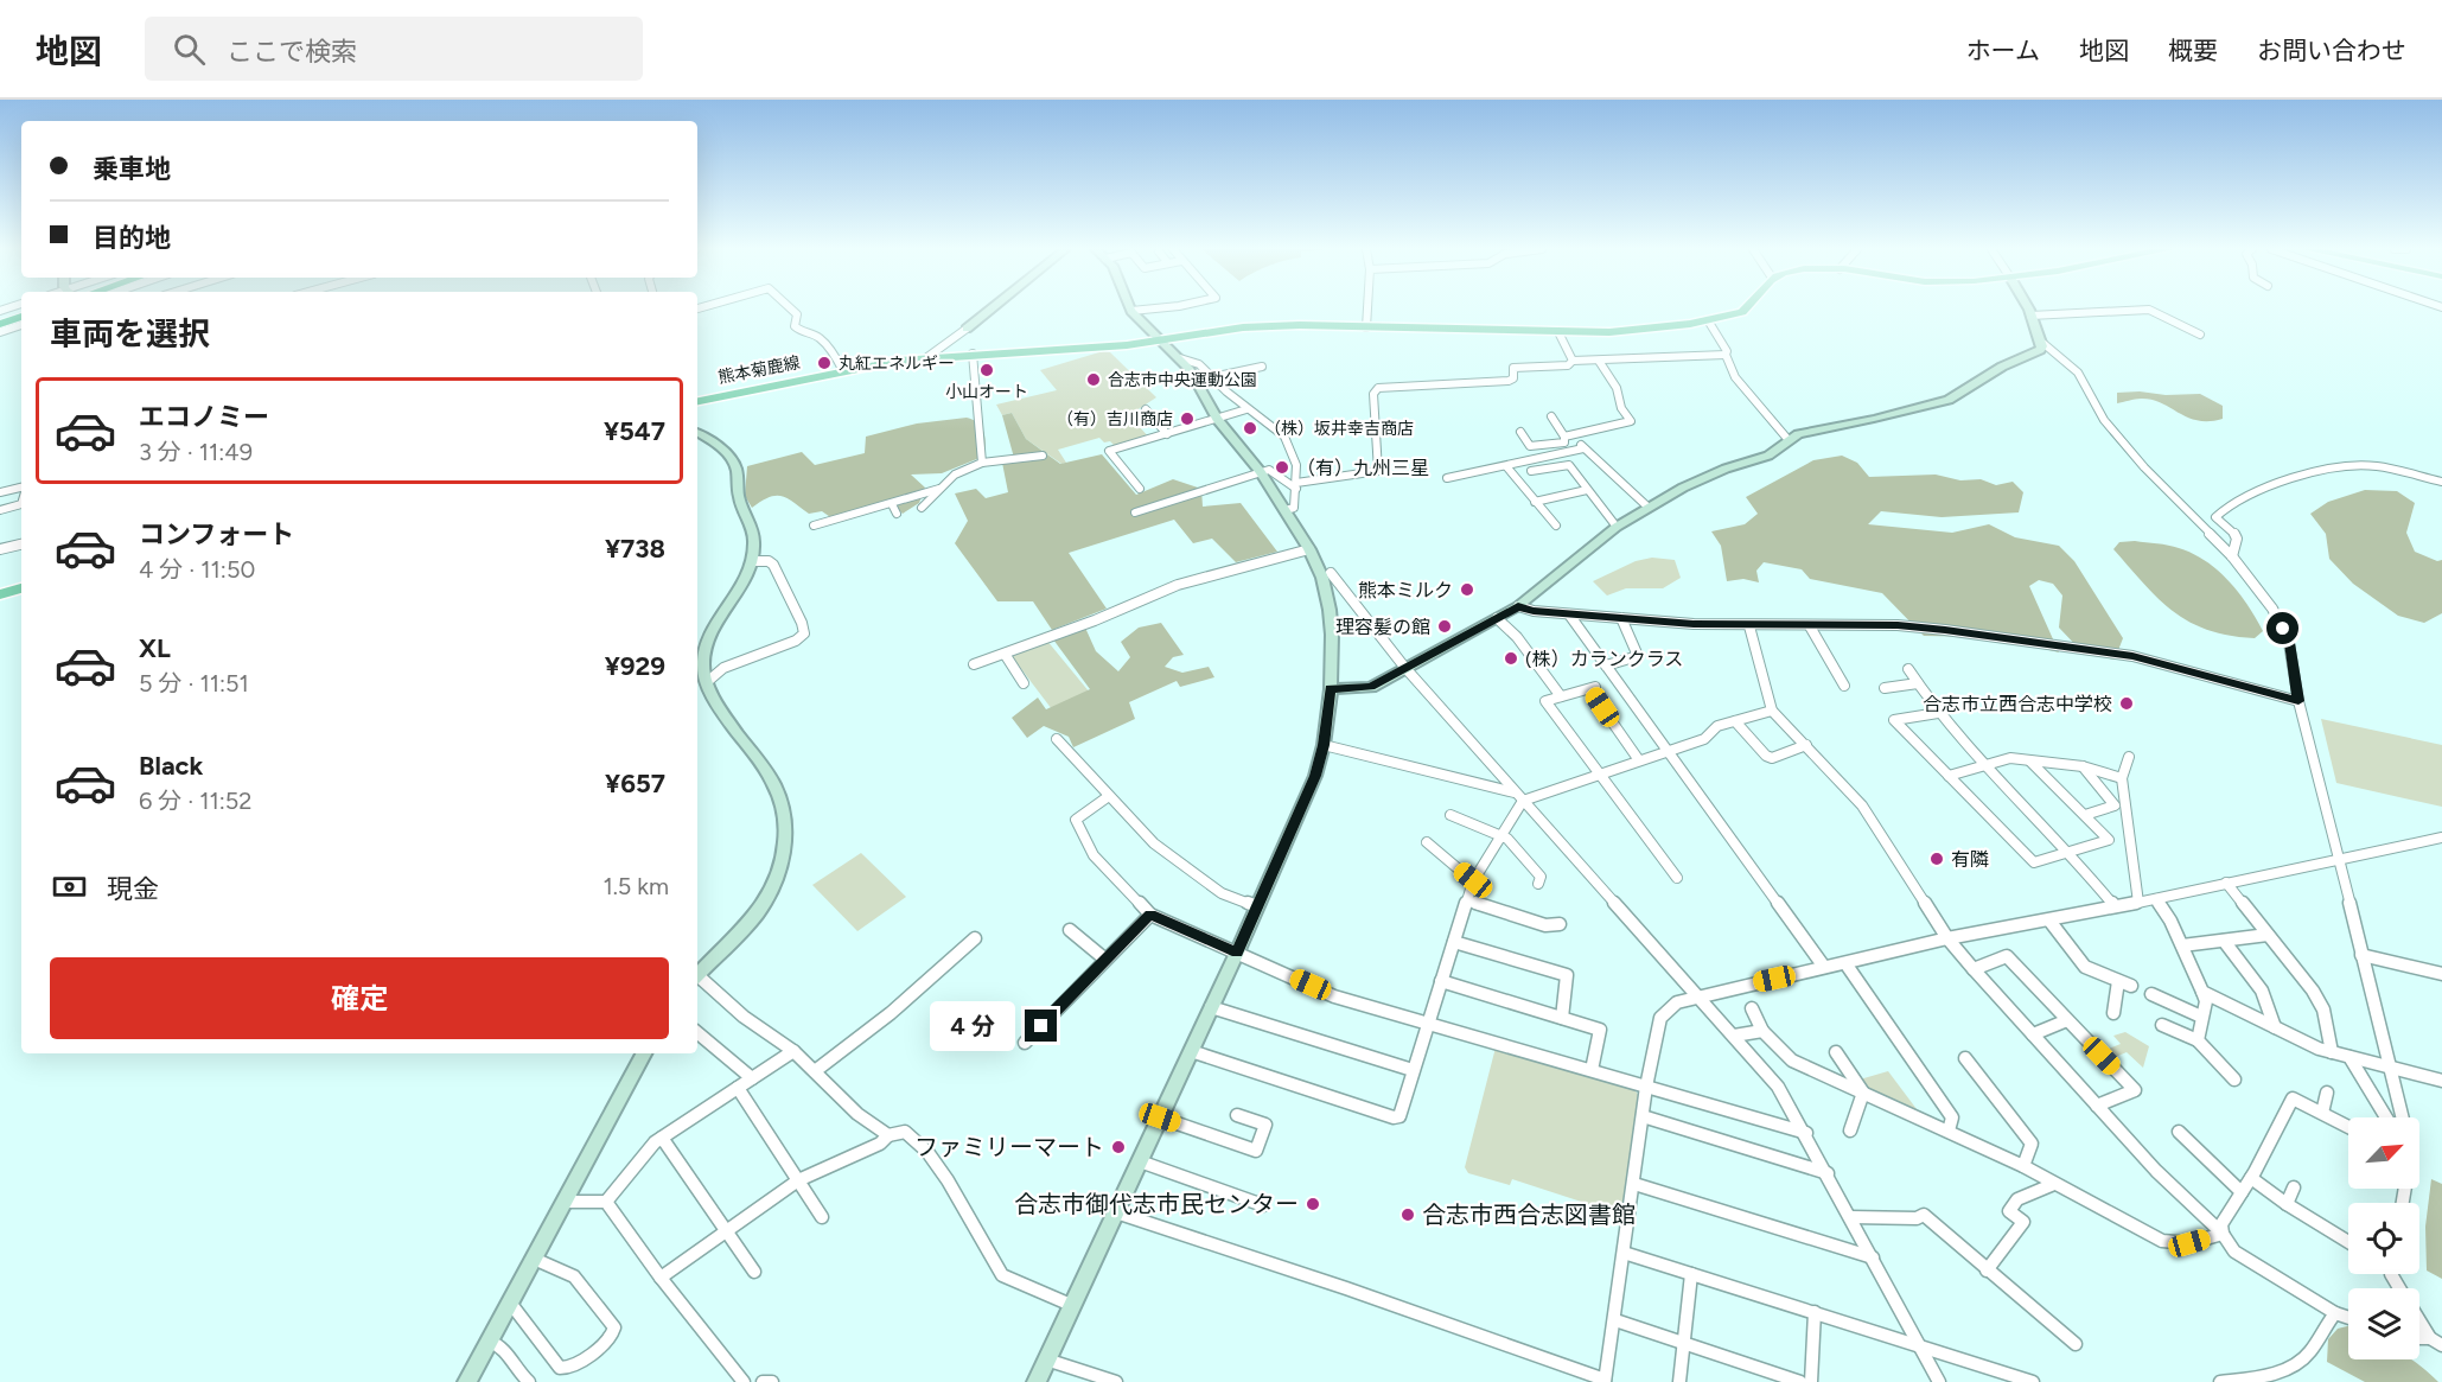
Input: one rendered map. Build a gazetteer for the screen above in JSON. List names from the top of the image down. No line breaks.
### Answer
{"streets":{"main road":["熊本菊鹿線"]},"places":["丸紅エネルギー","小山オート","合志市中央運動公園","（有）吉川商店","（株）坂井幸吉商店","（有）九州三星","熊本ミルク","理容髪の館","(株）カランクラス","合志市立西合志中学校","有隣","ファミリーマート","合志市御代志市民センター","合志市西合志図書館"],"north":"top right","page":{"header":"地図","search":"ここで検索","nav":["ホーム","地図","概要","お問い合わせ"],"banner":["乗車地","目的地"],"heading":"車両を選択","list":[{"name":"エコノミー","note":"3 分 · 11:49","value":"¥547"},{"name":"コンフォート","note":"4 分 · 11:50","value":"¥738"},{"name":"XL","note":"5 分 · 11:51","value":"¥929"},{"name":"Black","note":"6 分 · 11:52","value":"¥657"}],"pay":["現金","1.5 km"],"buttons":"確定","bubble":"4 分"}}
